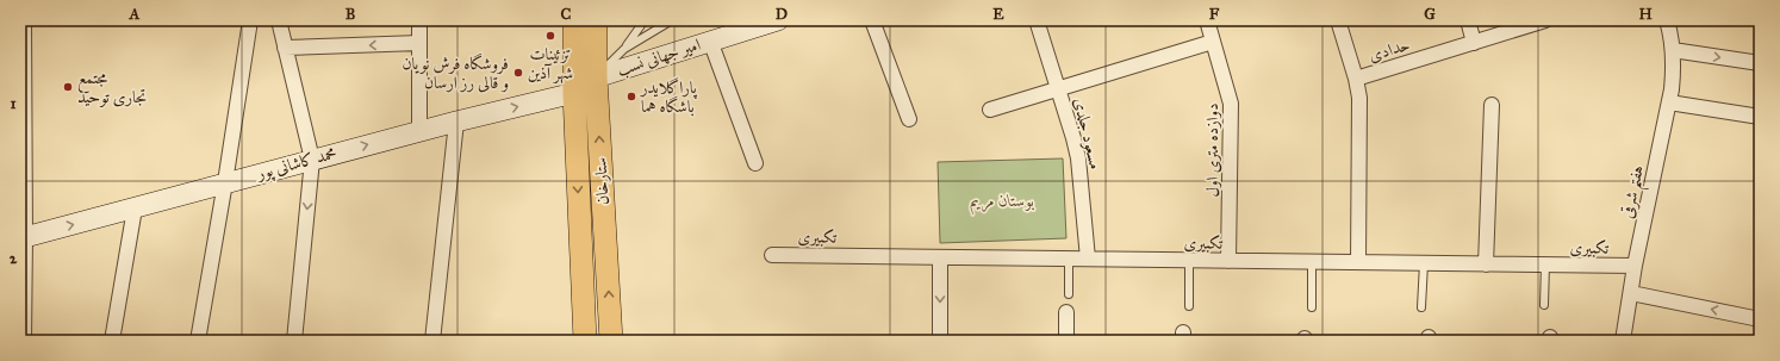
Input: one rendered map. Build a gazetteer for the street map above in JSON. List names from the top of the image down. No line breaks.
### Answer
{"streets":{"main road":["ستارخان"],"street":["حدادی","امیر جهانی نسب","مسعود جلدی","دوازده متری اول","محمد کاشانی پور","هفتم شرقی","تکبیری"]},"crossings":[["امیر جهانی نسب","ستارخان"],["مسعود جلدی","تکبیری"],["دوازده متری اول","تکبیری"],["محمد کاشانی پور","ستارخان"],["هفتم شرقی","تکبیری"]],"parks":["بوستان مریم"],"places":["تزئینات شهر آذین","فروشگاه فرش نویان و قالی رز ارسان","مجتمع تجاری توحید","پاراگلایدر باشگاه هما"],"grid":{"columns":["A","B","C","D","E","F","G","H"],"rows":["1","2"]}}
